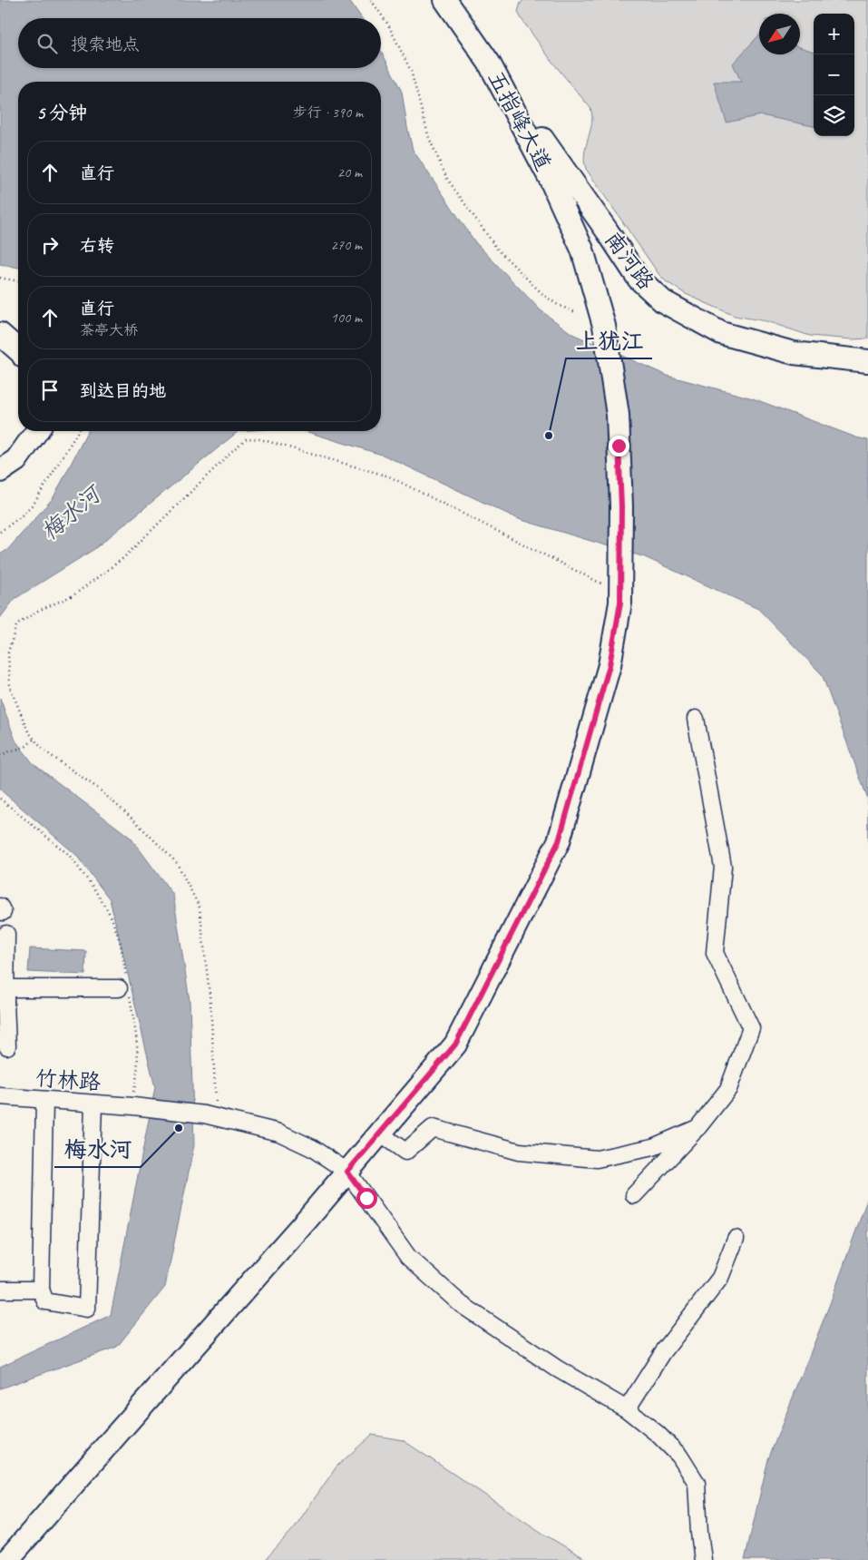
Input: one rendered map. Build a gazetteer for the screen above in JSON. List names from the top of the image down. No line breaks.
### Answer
{"streets":{"main road":["五指峰大道","南河路"],"street":["竹林路"]},"crossings":[["五指峰大道","南河路"],["五指峰大道","竹林路"]],"water":["梅水河"],"places":["上犹江","梅水河"],"north":"bottom left","page":{"map_buttons":["+","−"],"search":"搜索地点","heading":["5 分钟","步行 · 390 m"],"list":[["直行","20 m"],["右转","270 m"],["直行","茶亭大桥","100 m"],"到达目的地"]}}
